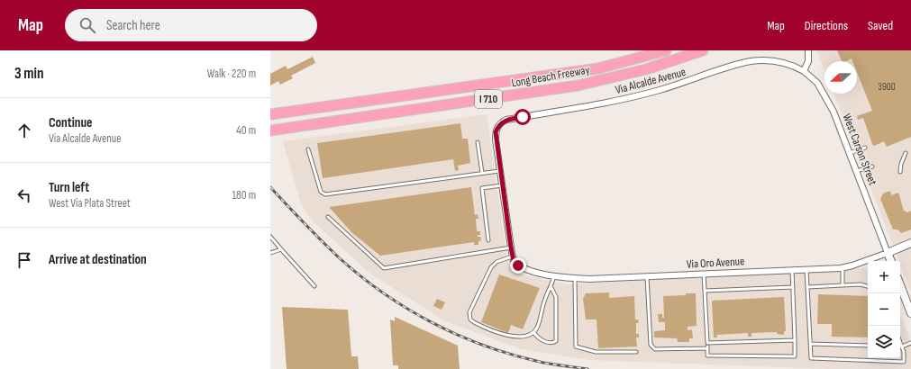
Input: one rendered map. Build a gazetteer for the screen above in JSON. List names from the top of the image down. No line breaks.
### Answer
{"streets":{"highway":["Long Beach Freeway","I 710"],"street":["Via Alcalde Avenue","West Carson Street","Via Oro Avenue"]},"crossings":[["Via Alcalde Avenue","West Carson Street"],["West Carson Street","Via Oro Avenue"]],"house_numbers":["3900"],"north":"left","page":{"header":"Map","search":"Search here","nav":["Map","Directions","Saved"],"heading":["3 min","Walk · 220 m"],"list":[["Continue","Via Alcalde Avenue","40 m"],["Turn left","West Via Plata Street","180 m"],"Arrive at destination"],"map_buttons":["+","−"]}}
